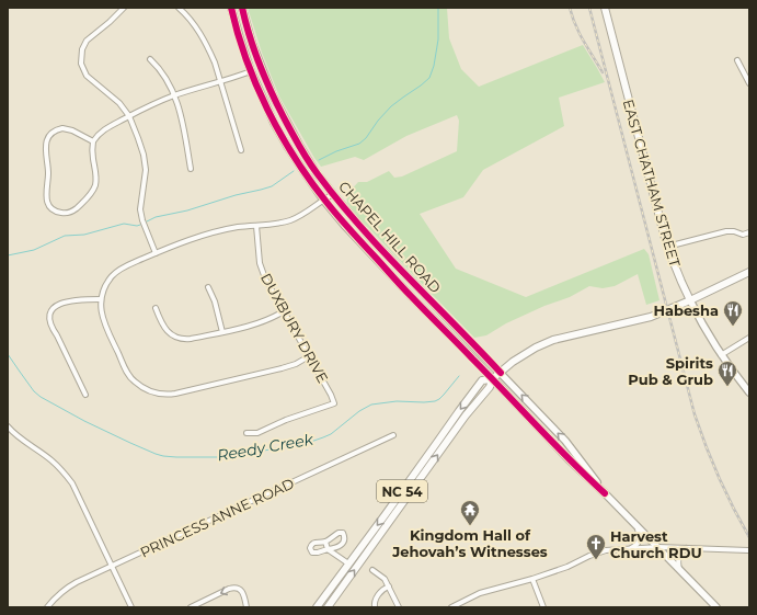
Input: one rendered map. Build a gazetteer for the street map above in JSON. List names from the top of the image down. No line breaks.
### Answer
{"streets":{"main road":["EAST CHATHAM STREET","CHAPEL HILL ROAD","NC 54"],"street":["DUXBURY DRIVE","PRINCESS ANNE ROAD"]},"crossings":[["CHAPEL HILL ROAD","NC 54"]],"water":["Reedy Creek"],"places":{"restaurant":["Habesha","Spirits Pub & Grub"],"temple":["Kingdom Hall of Jehovah’s Witnesses"],"church":["Harvest Church RDU"]}}
